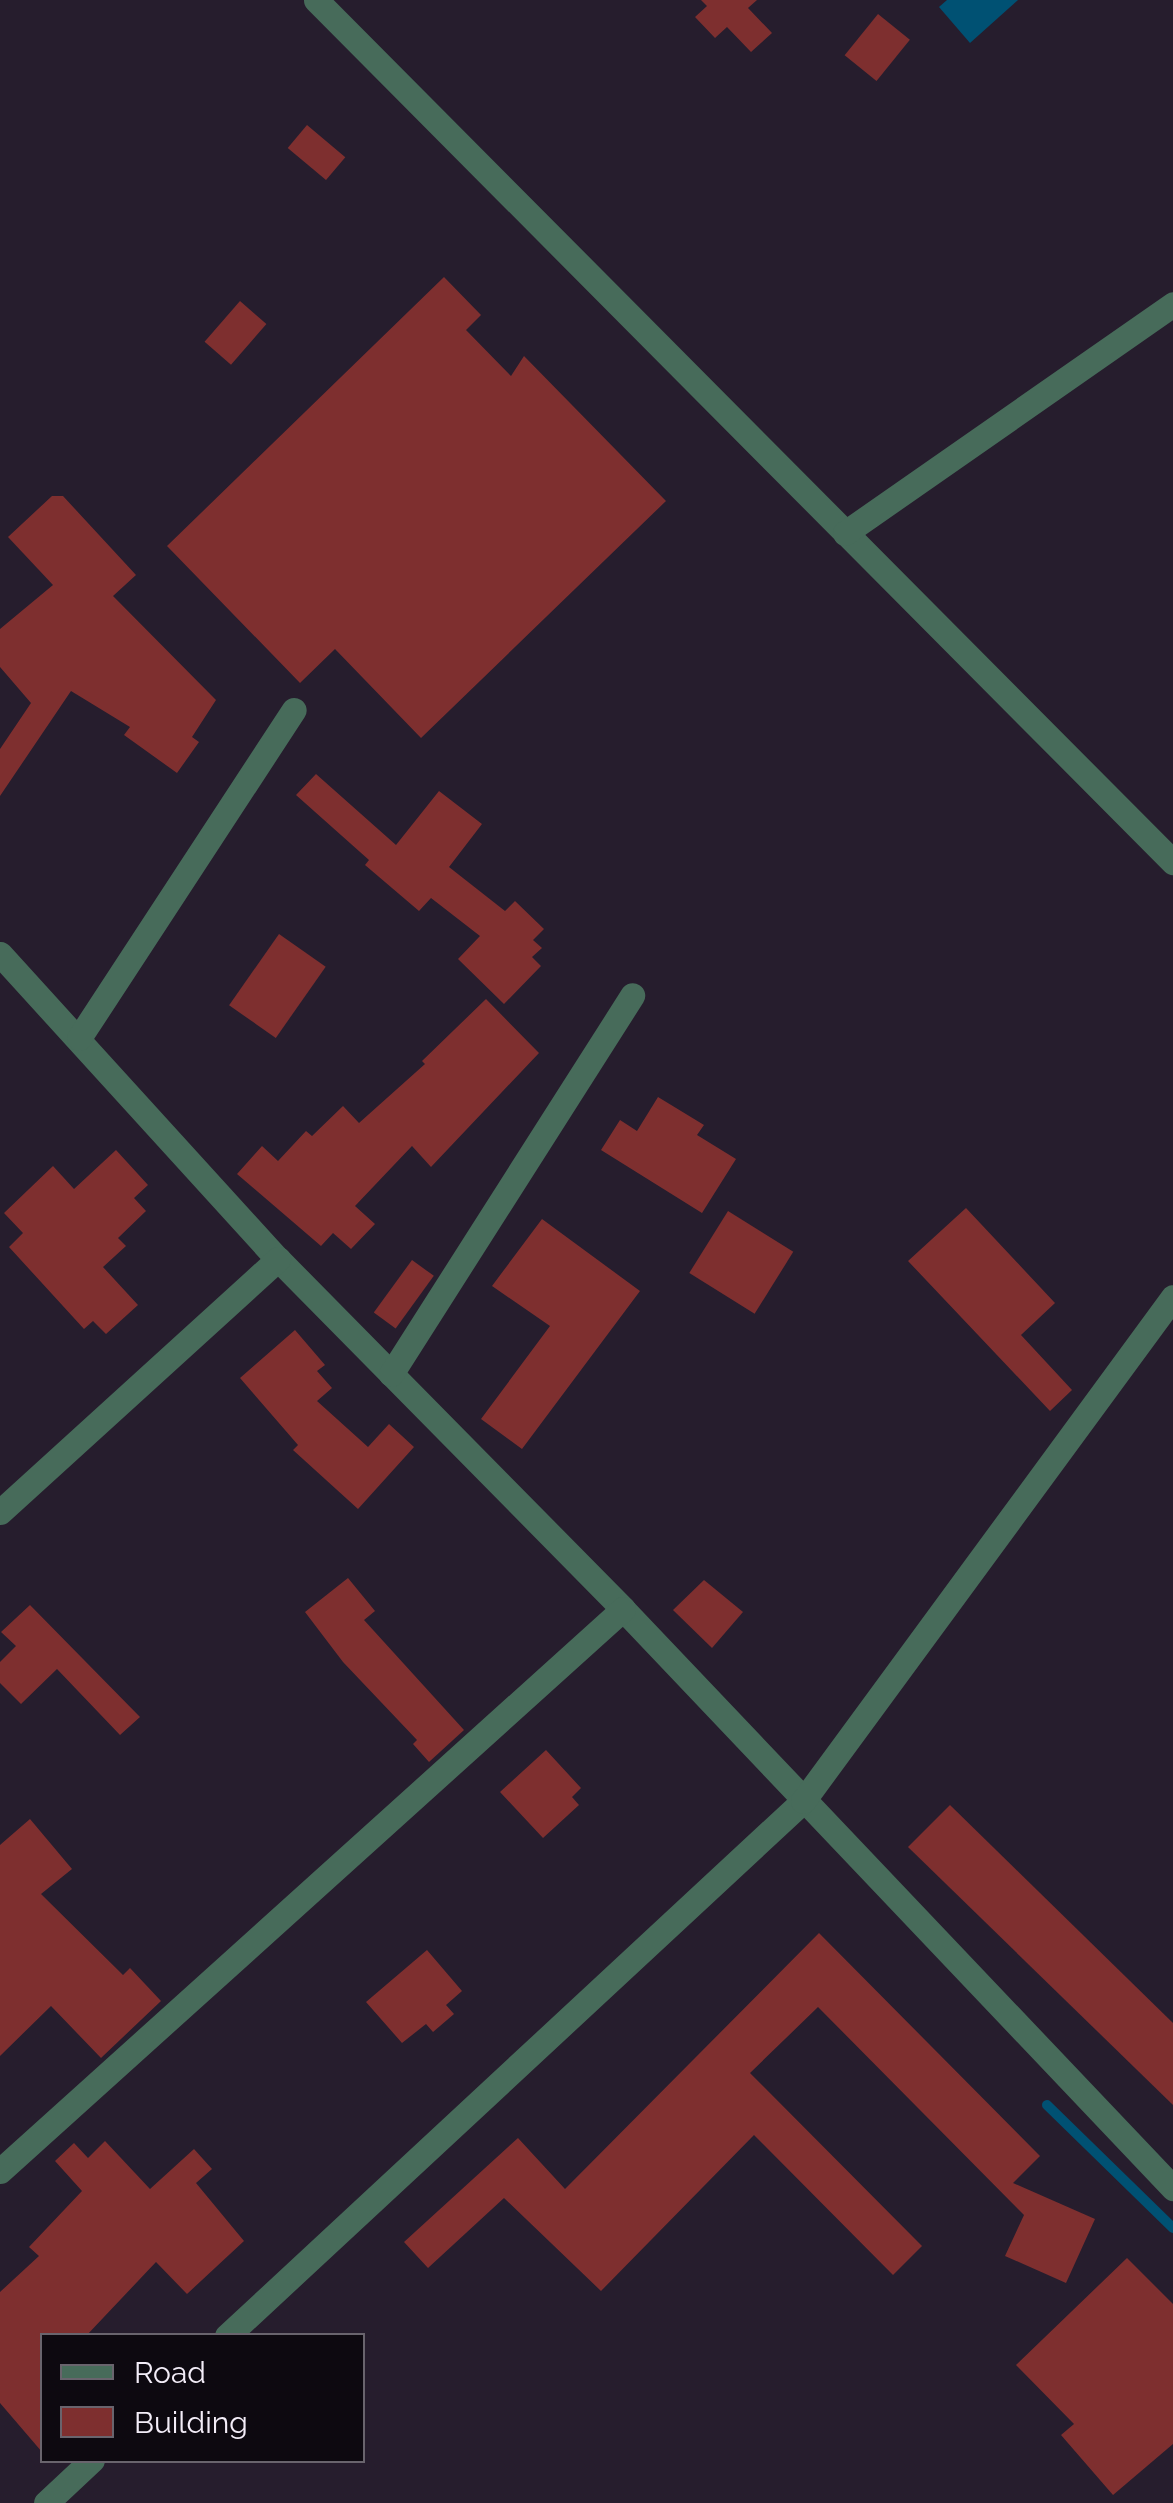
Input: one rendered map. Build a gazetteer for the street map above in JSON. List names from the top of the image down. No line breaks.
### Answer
{"legend":["Road","Building"]}
